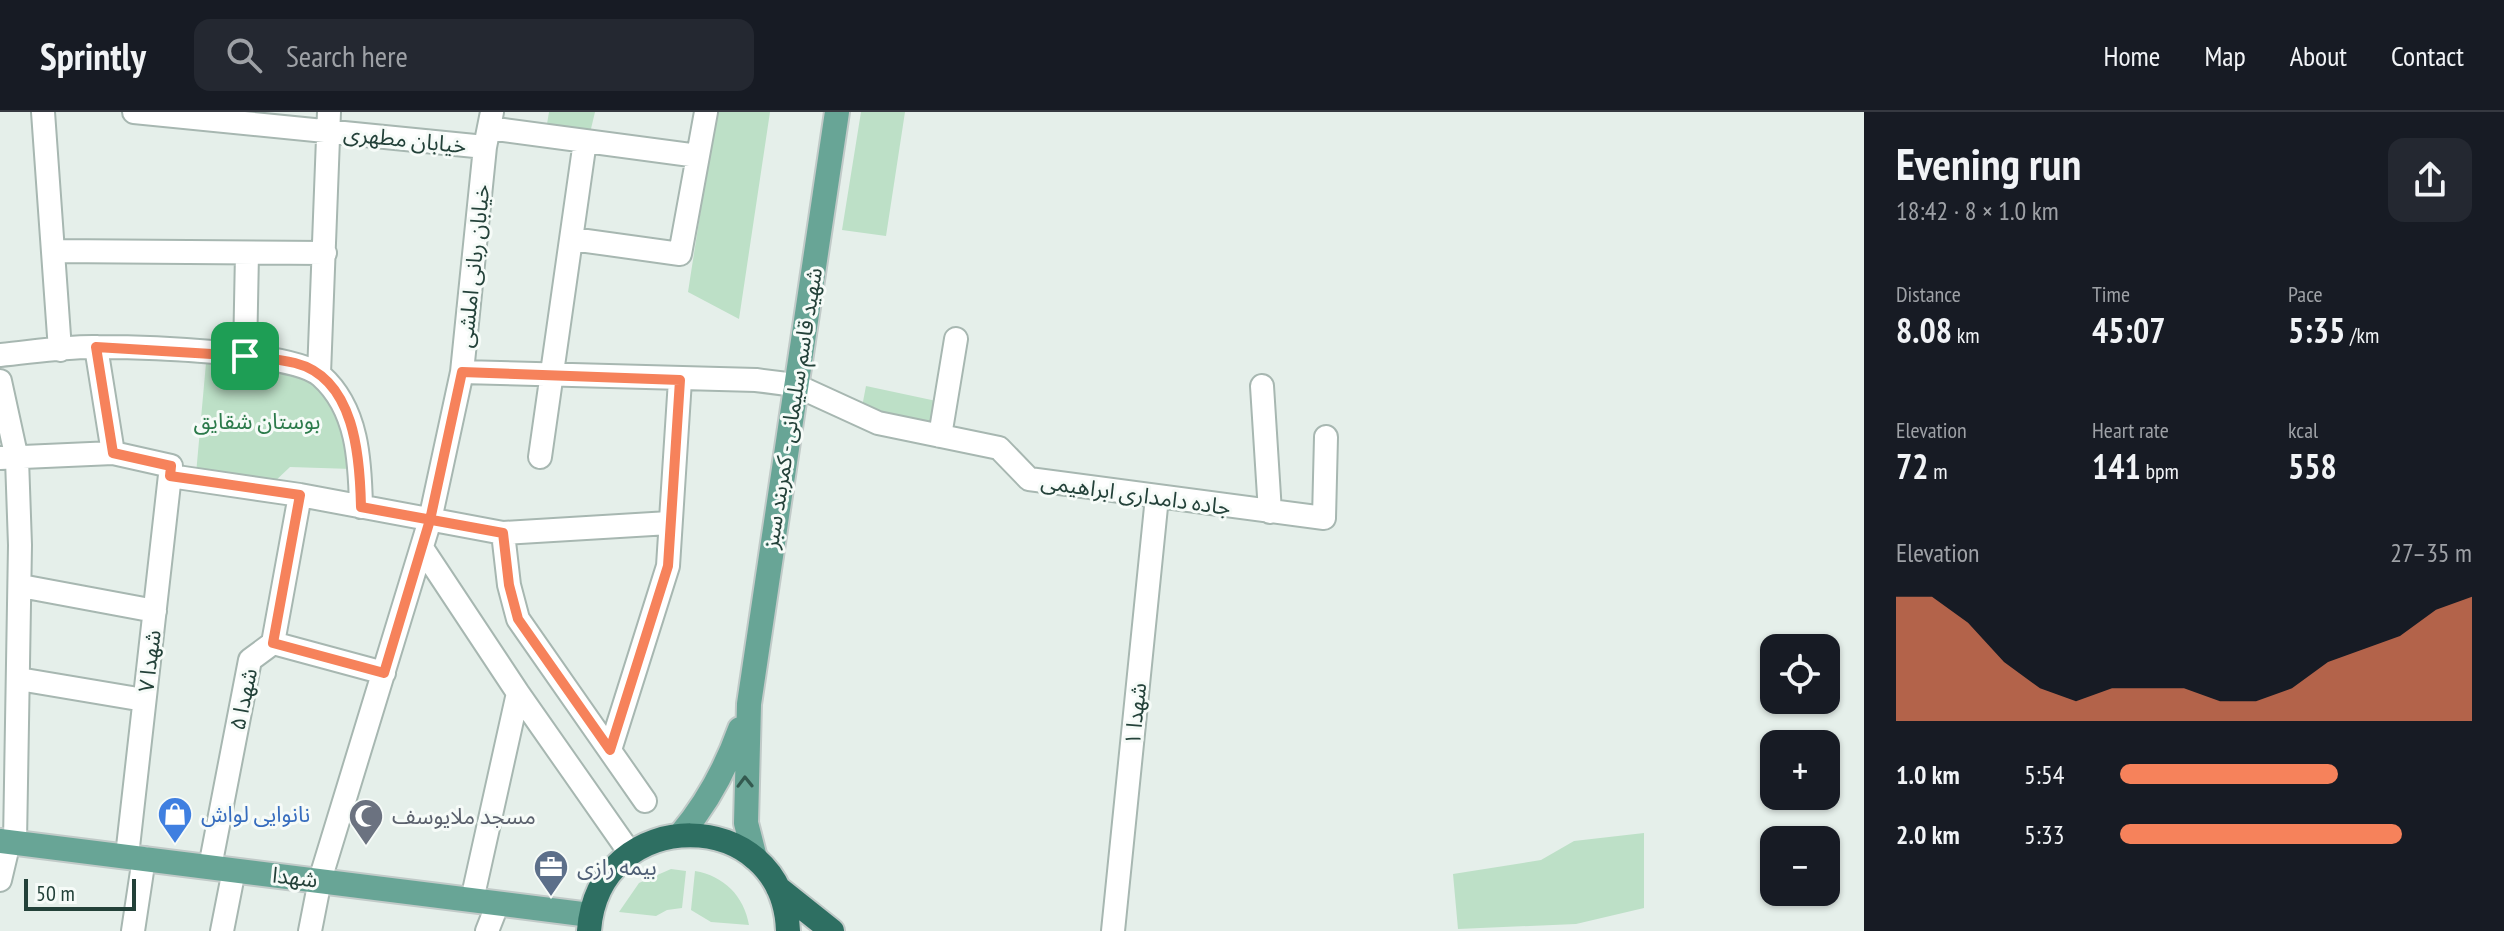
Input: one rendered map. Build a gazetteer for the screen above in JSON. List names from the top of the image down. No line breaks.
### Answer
{"streets":{"main road":["شهید قاسم سلیمانی - کمربند سبز","شهدا"],"street":["خیابان مطهری","خیابان ربانی املشی","جاده دامداری ابراهیمی","شهدا ۷","شهدا ۵","شهدا ۱"]},"crossings":[["خیابان مطهری","خیابان ربانی املشی"],["خیابان ربانی املشی","جاده دامداری ابراهیمی"],["خیابان ربانی املشی","شهدا"],["شهید قاسم سلیمانی - کمربند سبز","جاده دامداری ابراهیمی"],["جاده دامداری ابراهیمی","شهدا ۱"],["شهدا ۷","شهدا"],["شهدا ۵","شهدا"]],"parks":["بوستان شقایق"],"places":{"shop":["نانوایی لواش"],"mosque":["مسجد ملایوسف"],"office":["بیمه رازی"]},"scale_bar":"50 m","page":{"header":"Sprintly","search":"Search here","nav":["Home","Map","About","Contact"],"heading":["Evening run","18:42 · 8 × 1.0 km"],"stats":[["Distance","8.08 km"],["Time","45:07"],["Pace","5:35 /km"],["Elevation","72 m"],["Heart rate","141 bpm"],["kcal","558"]],"chart":["Elevation","27–35 m"],"map_buttons":["+","−"],"list":[{"name":"1.0 km","note":"5:54"},{"name":"2.0 km","note":"5:33"}],"scale":"50 m"}}
